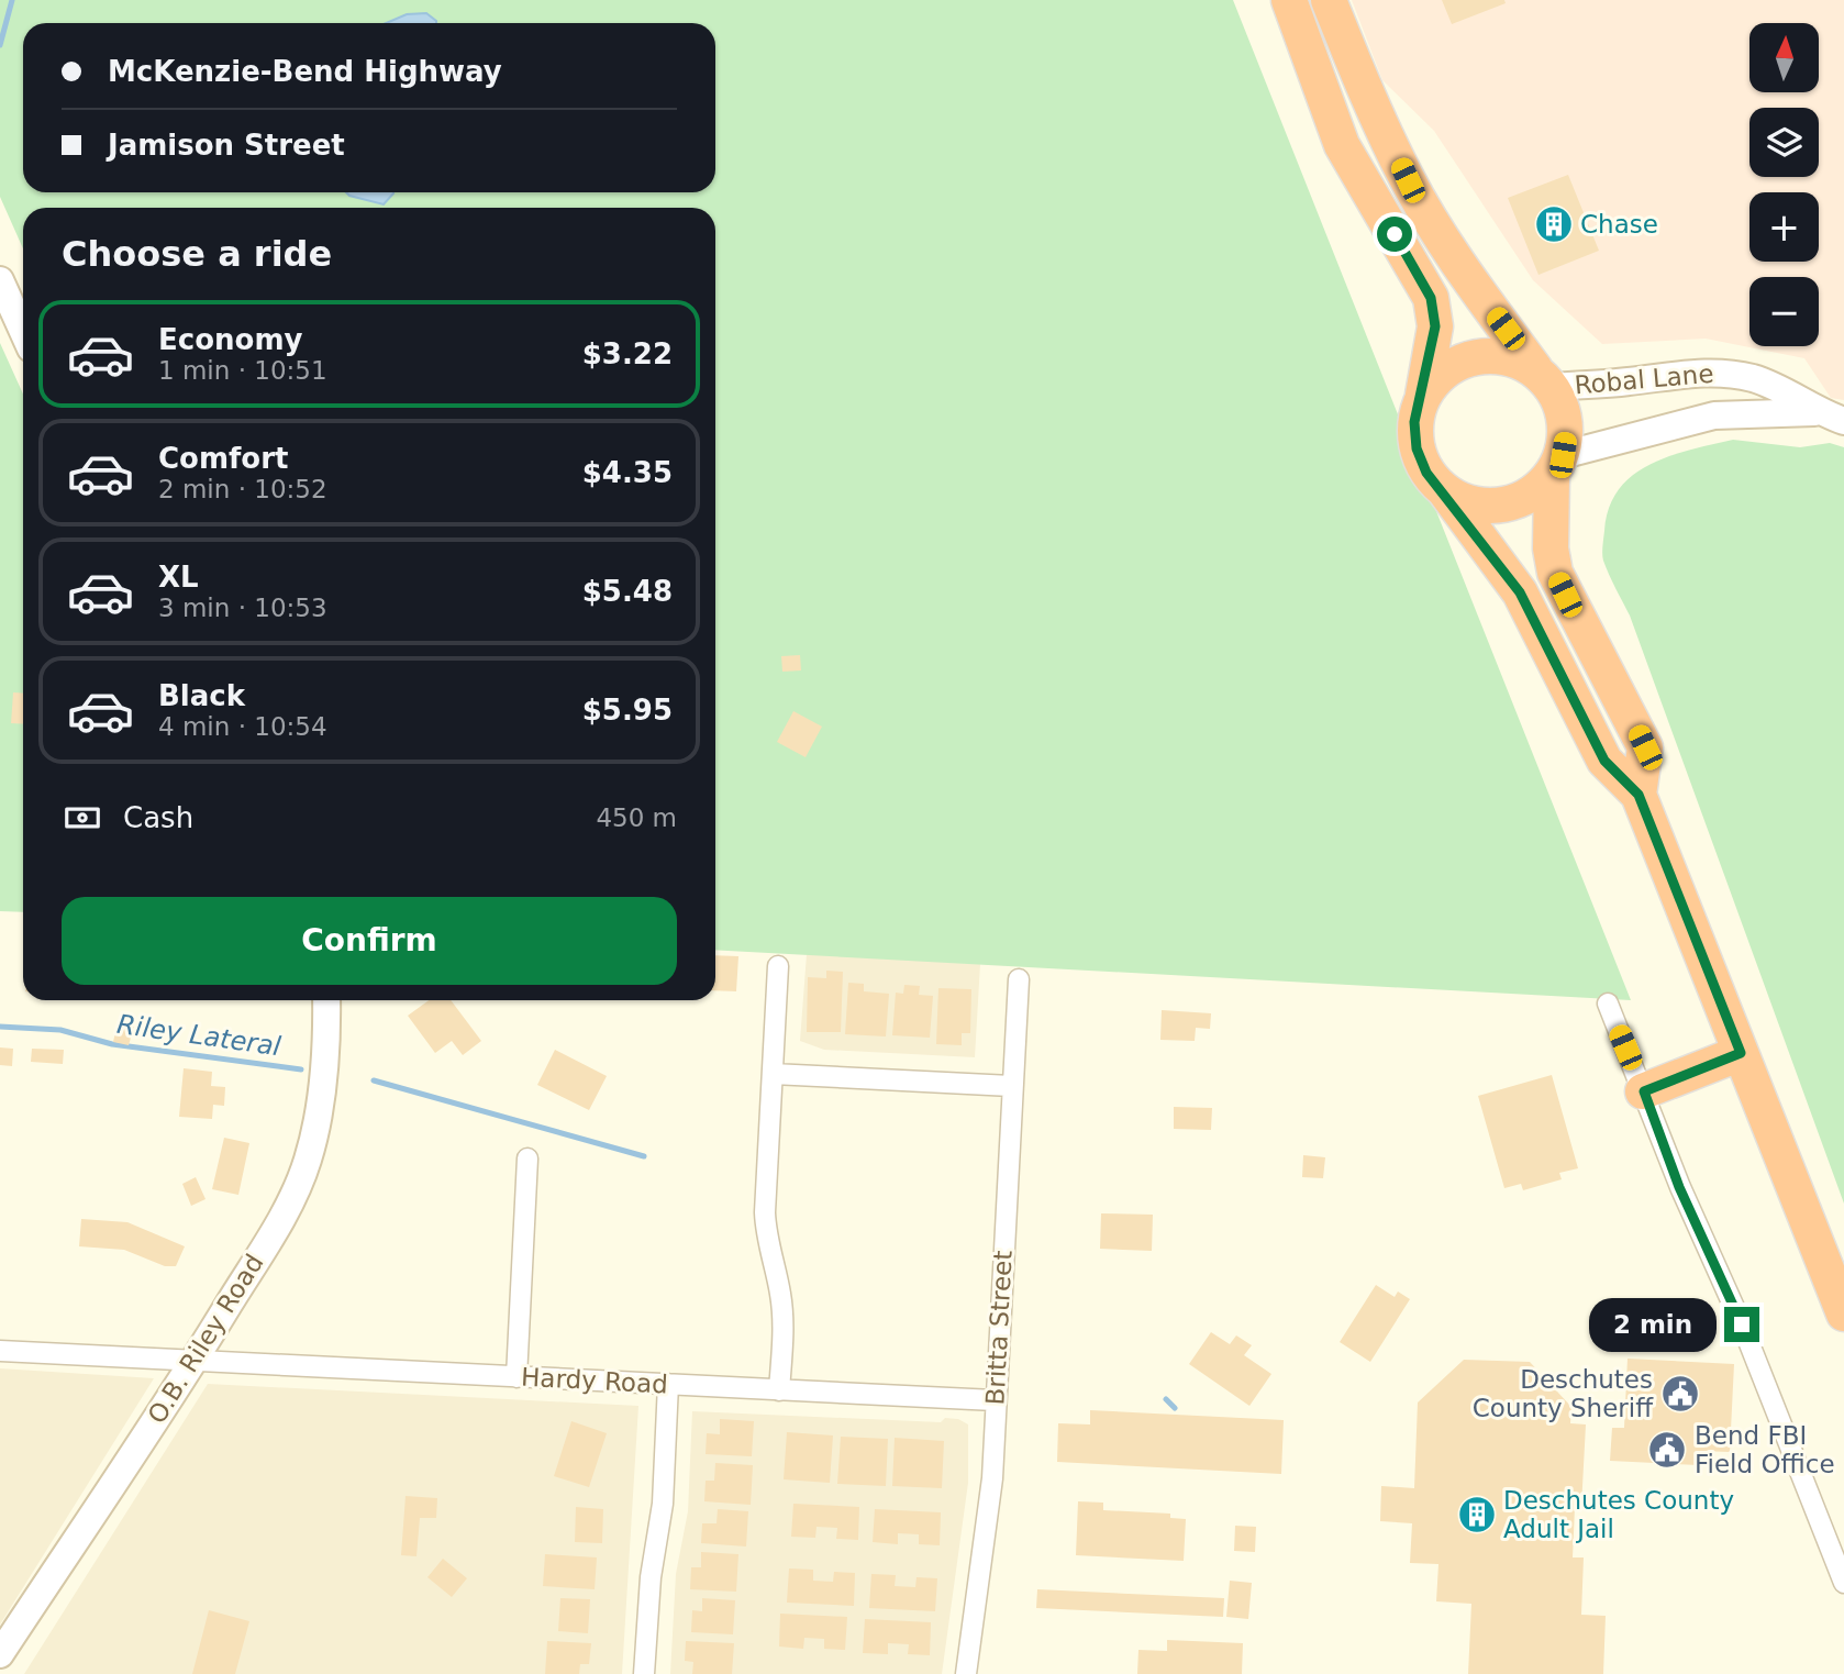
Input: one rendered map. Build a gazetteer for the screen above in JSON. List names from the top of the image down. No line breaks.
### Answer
{"streets":{"street":["Robal Lane","Britta Street","O.B. Riley Road","Hardy Road"]},"crossings":[["Britta Street","Hardy Road"],["O.B. Riley Road","Hardy Road"]],"water":["Riley Lateral"],"places":{"building":["Chase","Deschutes County Adult Jail"],"public building":["Deschutes County Sheriff","Bend FBI Field Office"]},"north":"top","page":{"map_buttons":["+","−"],"banner":["McKenzie-Bend Highway","Jamison Street"],"heading":"Choose a ride","list":[{"name":"Economy","note":"1 min · 10:51","value":"$3.22"},{"name":"Comfort","note":"2 min · 10:52","value":"$4.35"},{"name":"XL","note":"3 min · 10:53","value":"$5.48"},{"name":"Black","note":"4 min · 10:54","value":"$5.95"}],"pay":["Cash","450 m"],"buttons":"Confirm","bubble":"2 min"}}
